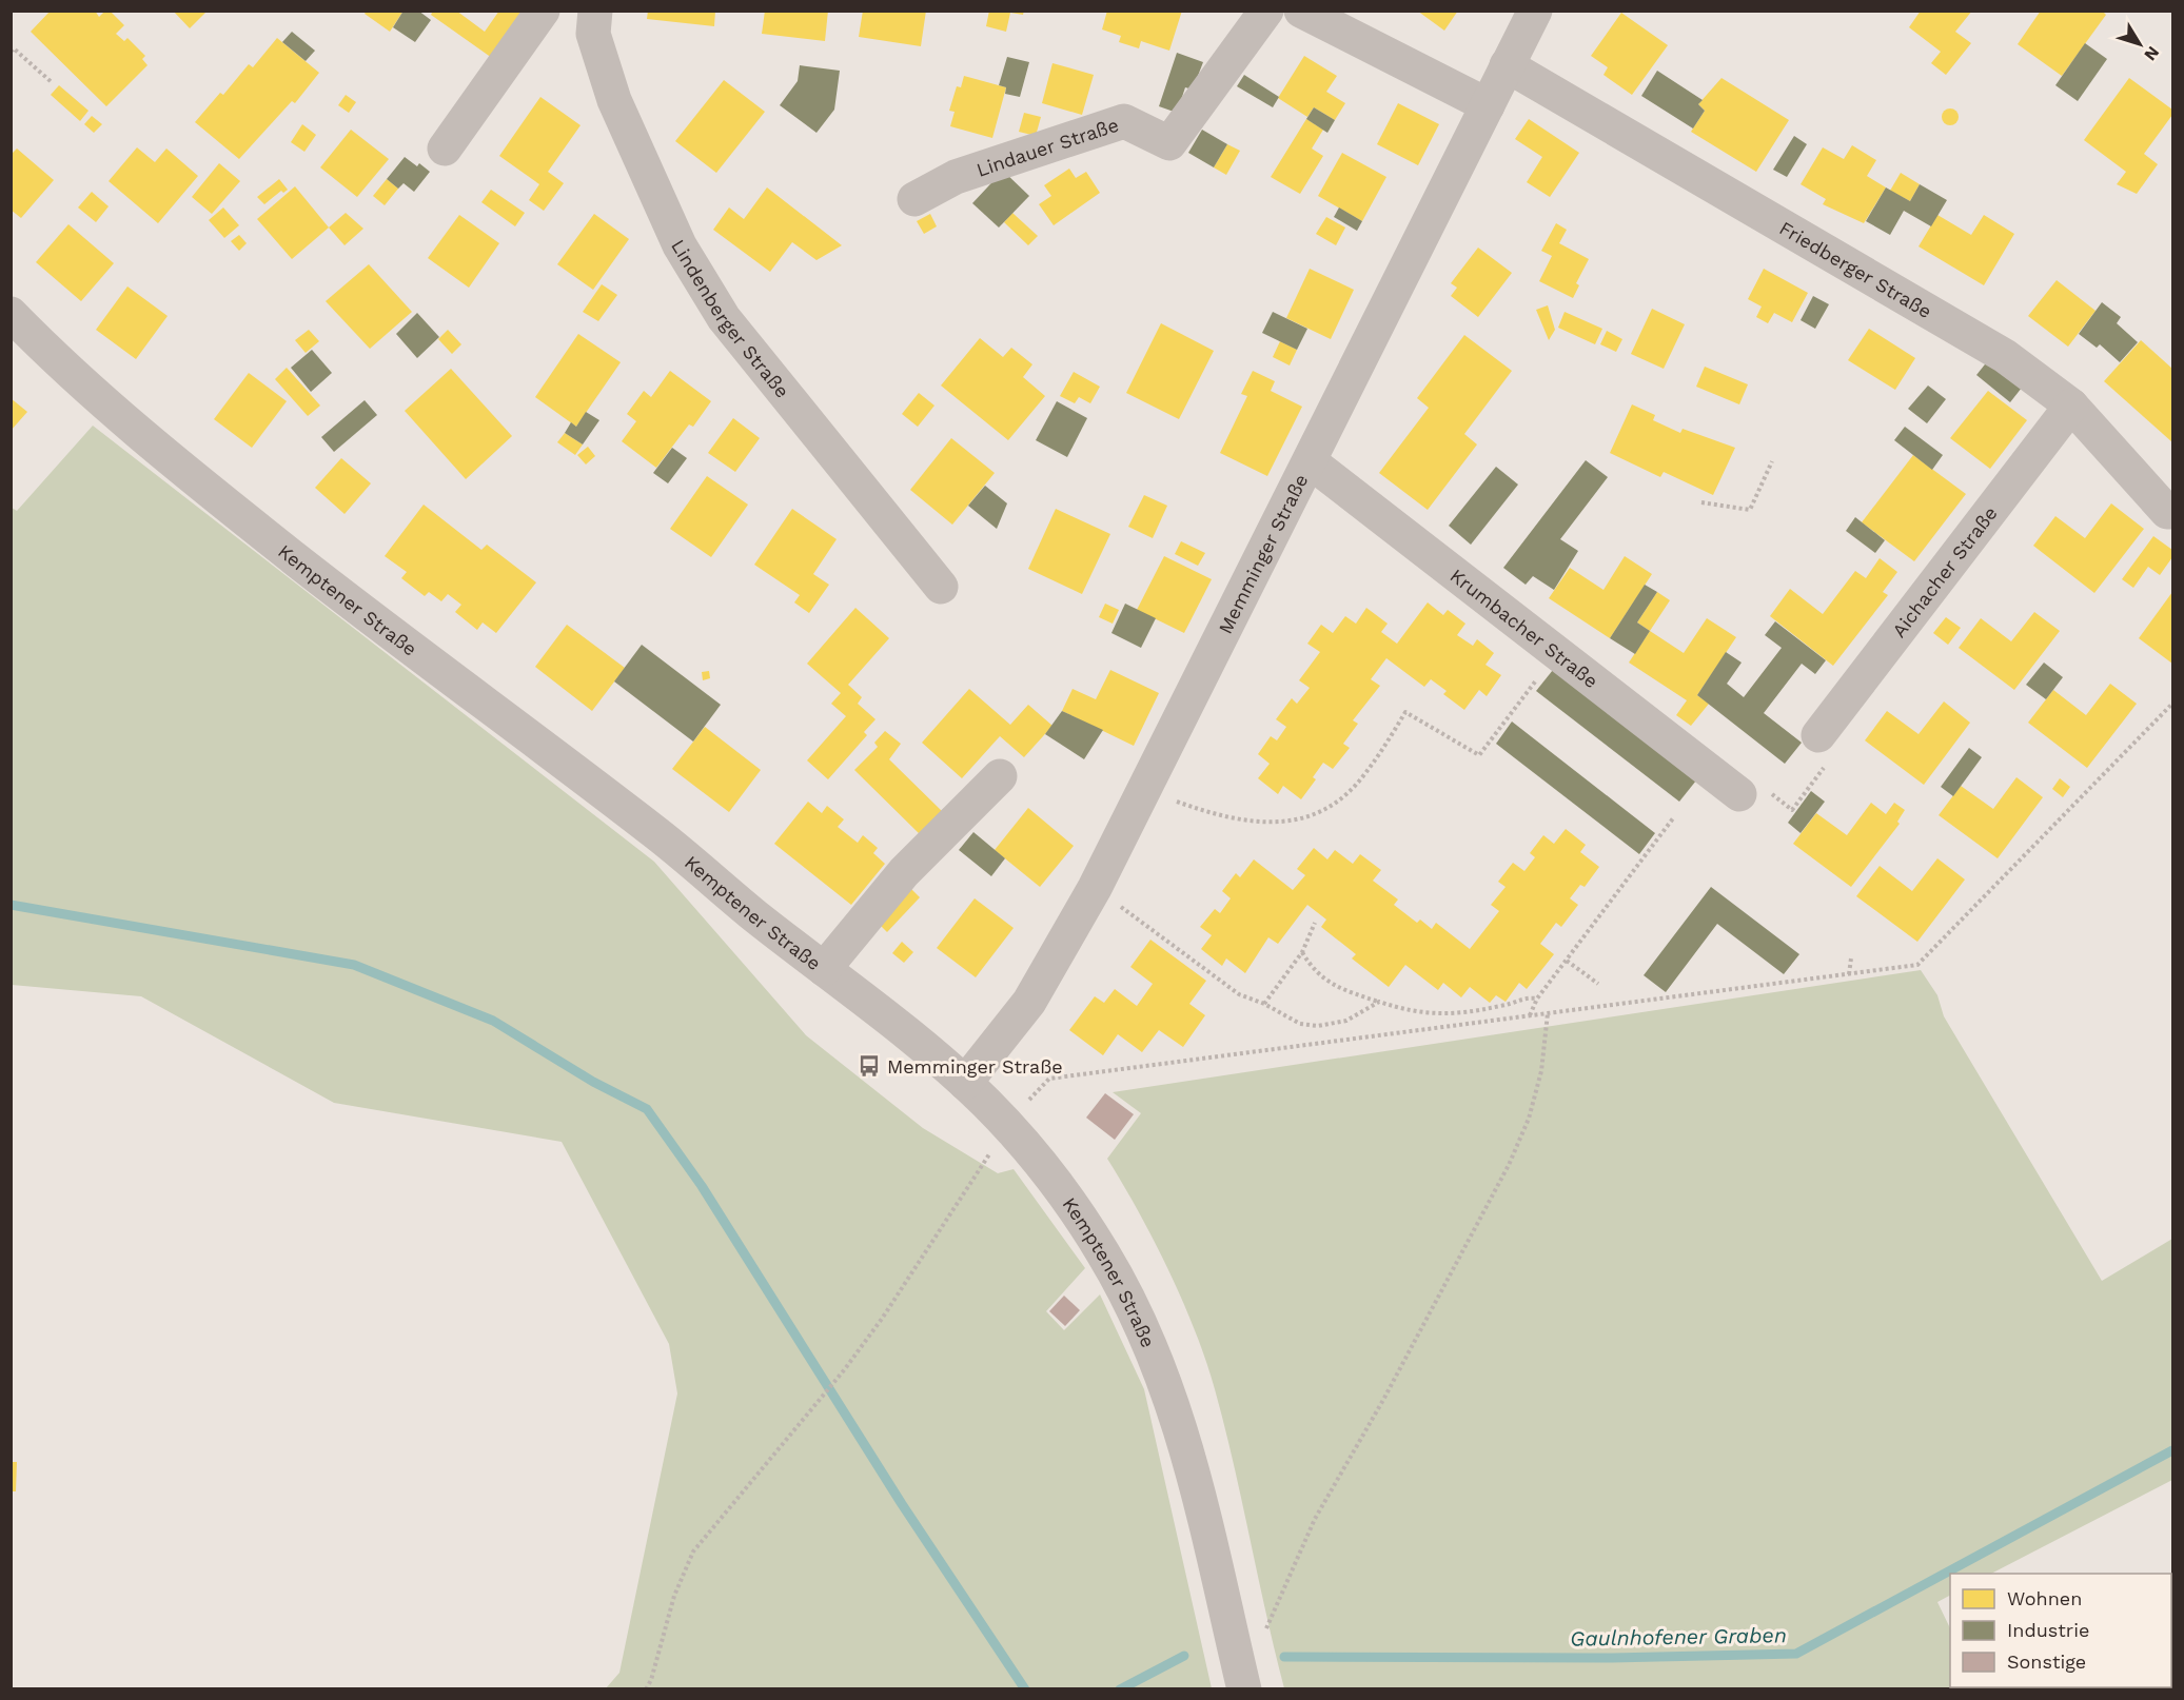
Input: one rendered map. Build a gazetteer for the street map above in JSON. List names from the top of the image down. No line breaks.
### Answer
{"streets":{"street":["Lindauer Straße","Friedberger Straße","Lindenberger Straße","Memminger Straße","Aichacher Straße","Kemptener Straße","Krumbacher Straße"]},"crossings":[["Friedberger Straße","Memminger Straße"],["Friedberger Straße","Aichacher Straße"],["Memminger Straße","Kemptener Straße"],["Memminger Straße","Krumbacher Straße"]],"water":["Gaulnhofener Graben"],"places":{"bus stop":["Memminger Straße"]},"legend":["Wohnen","Industrie","Sonstige"],"north":"bottom right"}
